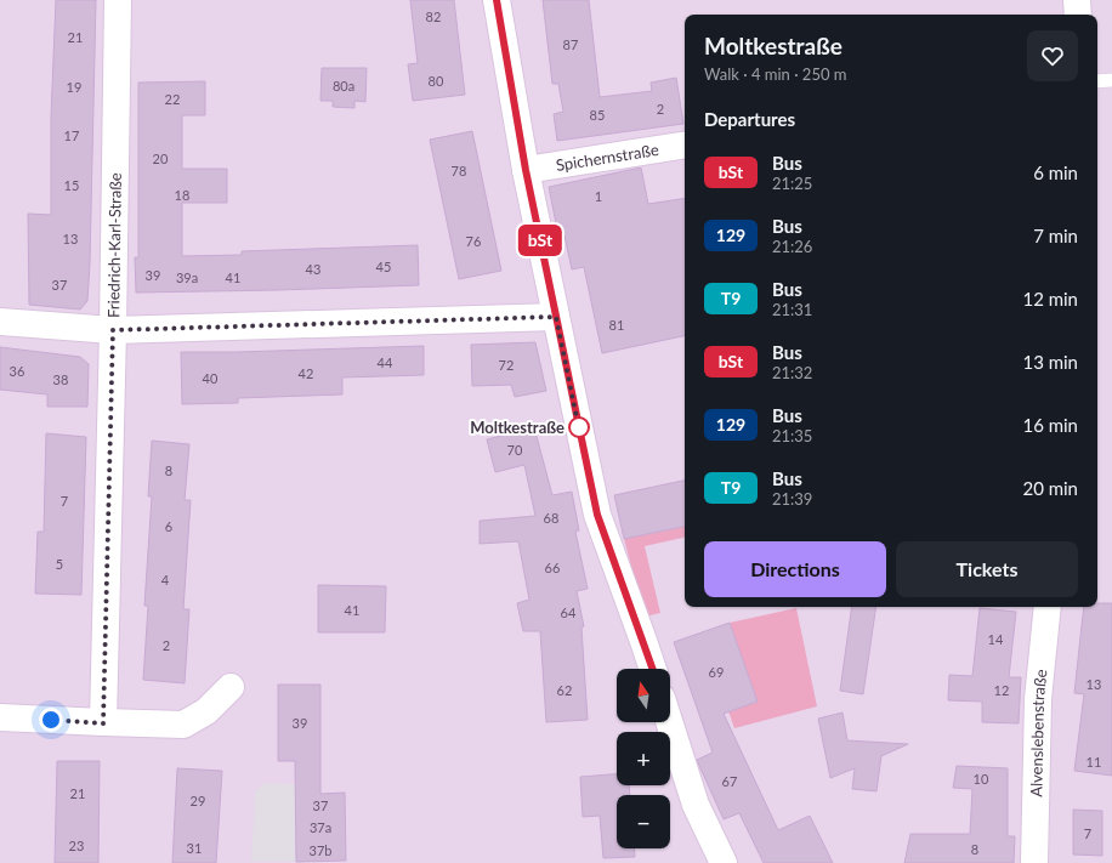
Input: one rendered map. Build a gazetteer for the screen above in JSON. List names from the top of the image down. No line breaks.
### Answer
{"streets":{"street":["Spichernstraße","Friedrich-Karl-Straße","Alvenslebenstraße"]},"places":["Moltkestraße"],"lines":["bus line bSt"],"house_numbers":["82","21","87","80","80a","19","22","2","85","17","20","78","15","18","1","13","76","45","43","39","39a","41","37","81","44","72","36","42","40","38","70","8","7","68","6","5","66","4","41","64","14","2","69","13","62","12","39","11","10","67","21","29","37","37a","7","23","31","8","37b"],"north":"top","page":{"on_map":"bSt","heading":[["Moltkestraße","Walk · 4 min · 250 m"],"Departures"],"list":[{"mark":"bSt","name":"Bus","note":"21:25","value":"6 min"},{"mark":"129","name":"Bus","note":"21:26","value":"7 min"},{"mark":"T9","name":"Bus","note":"21:31","value":"12 min"},{"mark":"bSt","name":"Bus","note":"21:32","value":"13 min"},{"mark":"129","name":"Bus","note":"21:35","value":"16 min"},{"mark":"T9","name":"Bus","note":"21:39","value":"20 min"}],"buttons":["Directions","Tickets"],"map_buttons":["+","−"]}}
